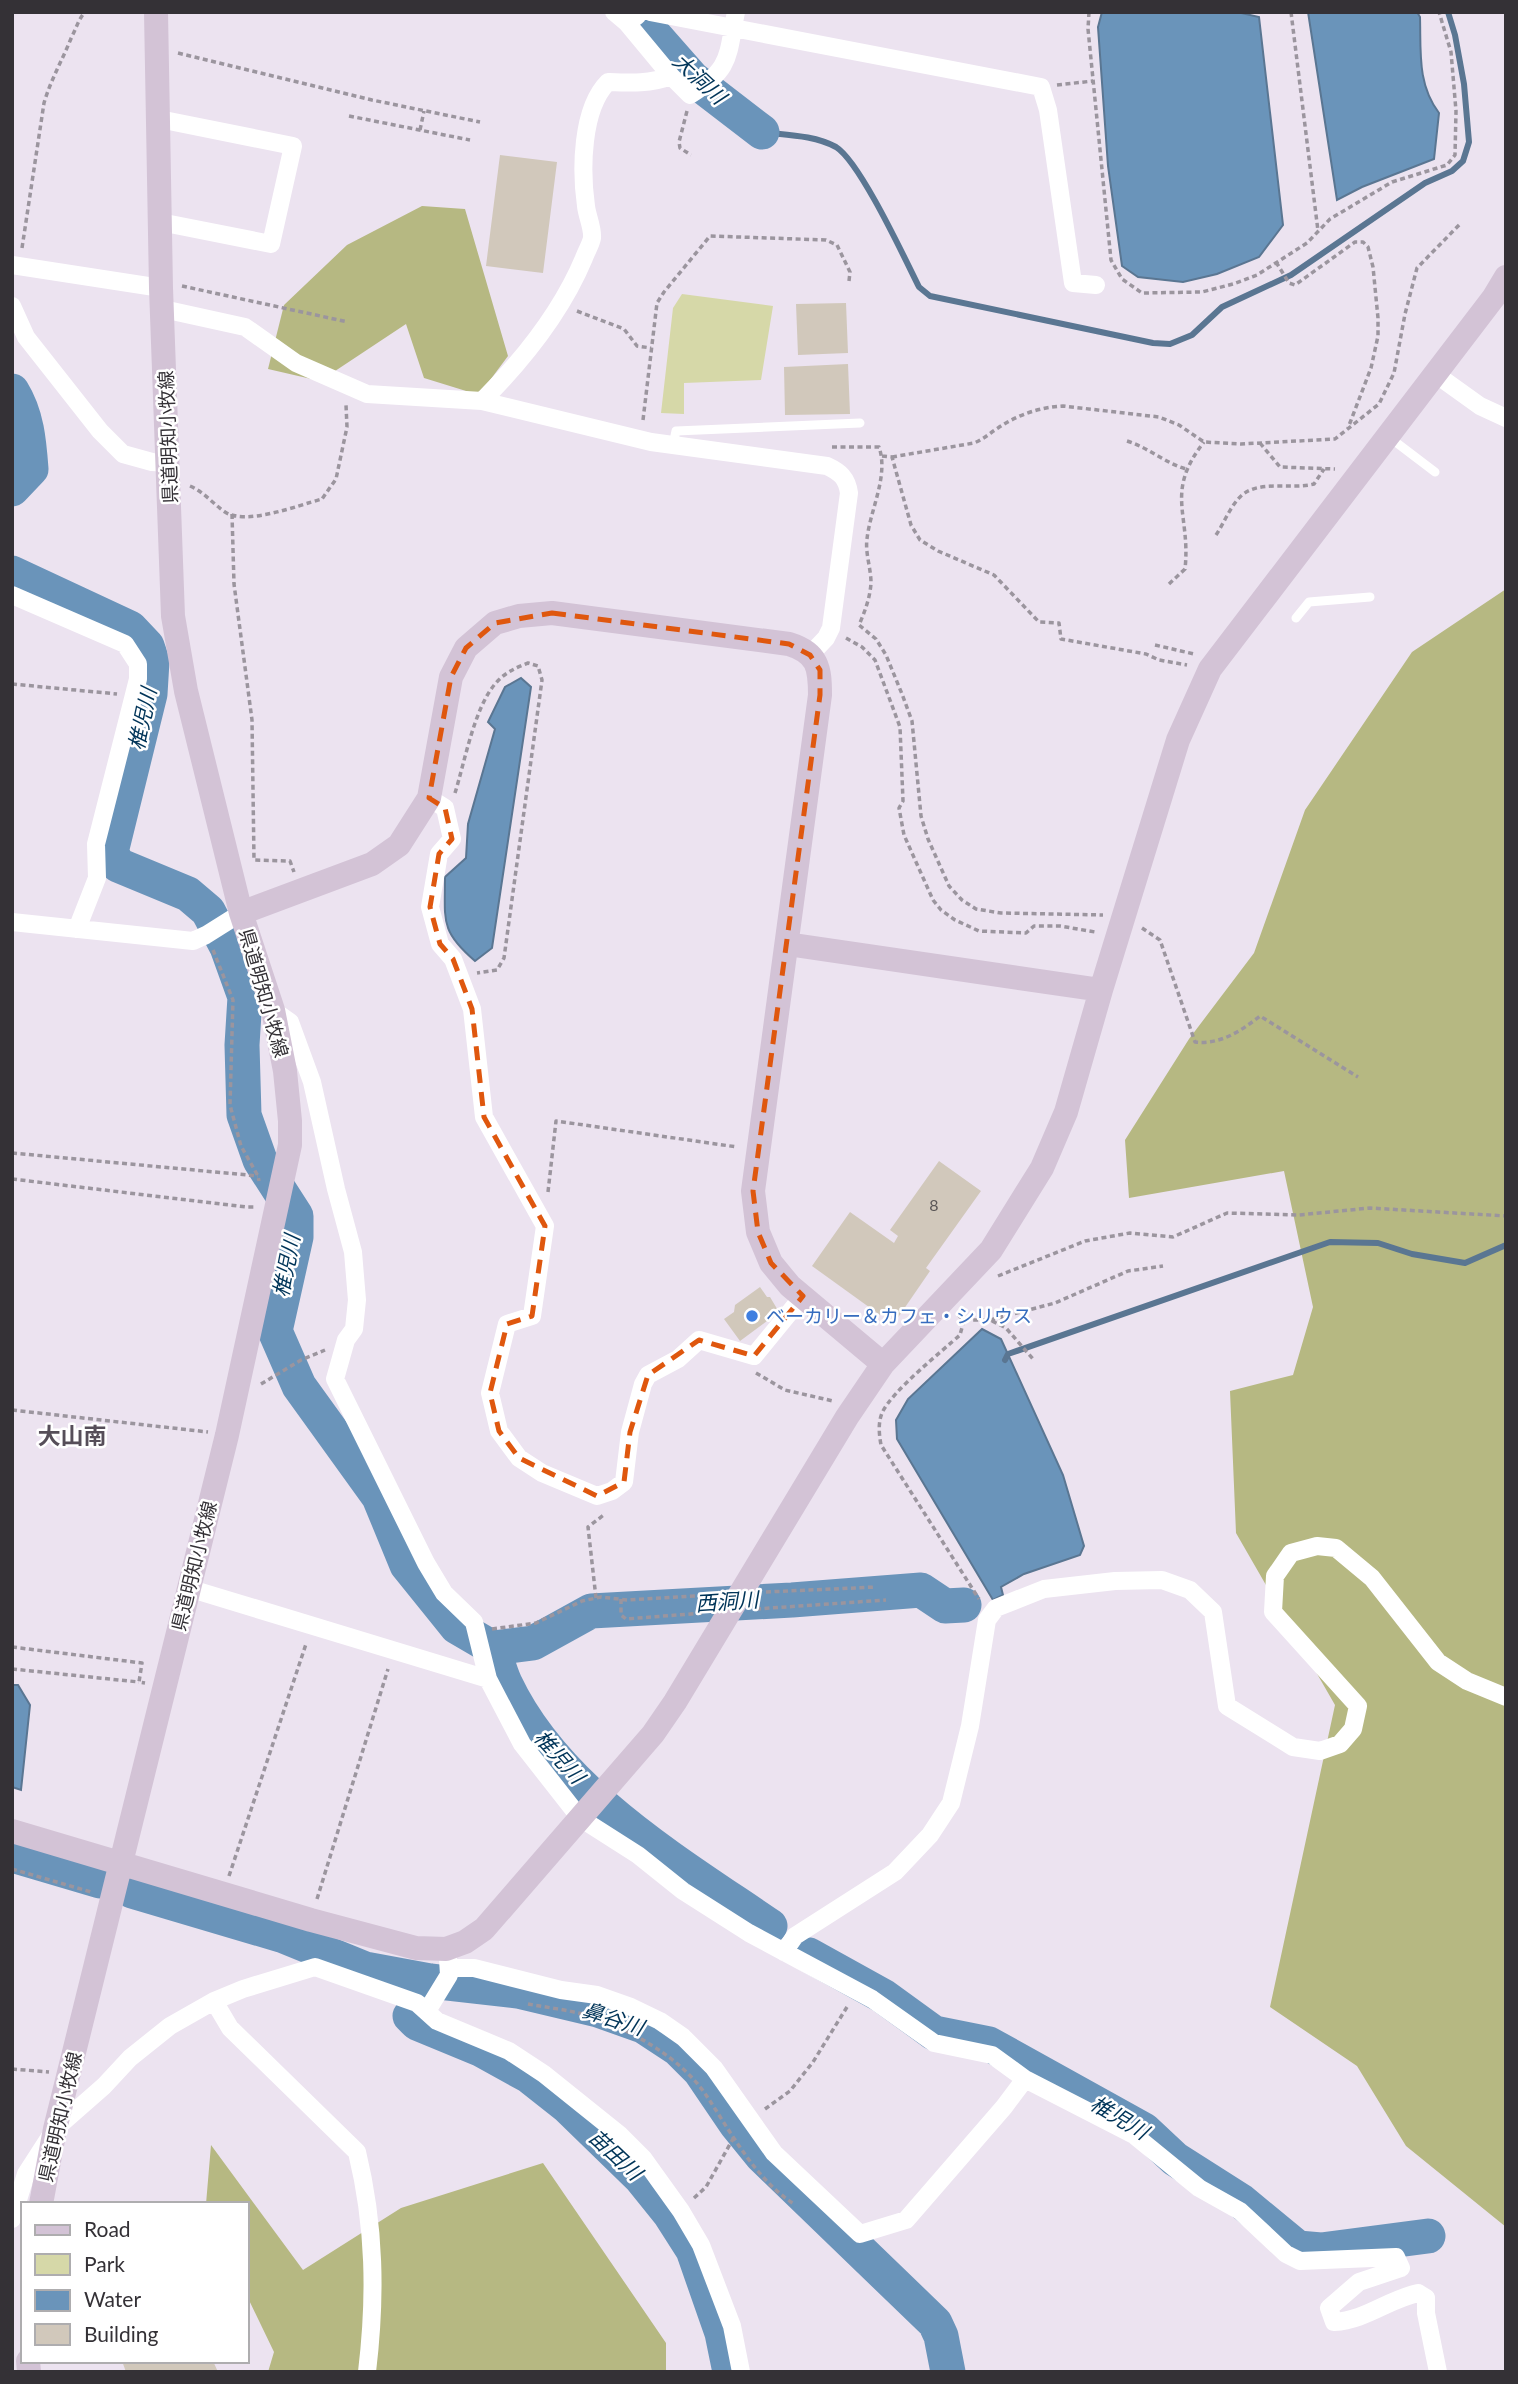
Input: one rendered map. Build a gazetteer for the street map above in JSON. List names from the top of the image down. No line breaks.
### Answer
{"streets":{"street":["県道明知小牧線"]},"districts":["大山南"],"water":["大洞川","椎児川","西洞川","鼻谷川","苗田川"],"places":["ベーカリー＆カフェ・シリウス"],"house_numbers":["8"],"legend":["Road","Park","Water","Building"]}
